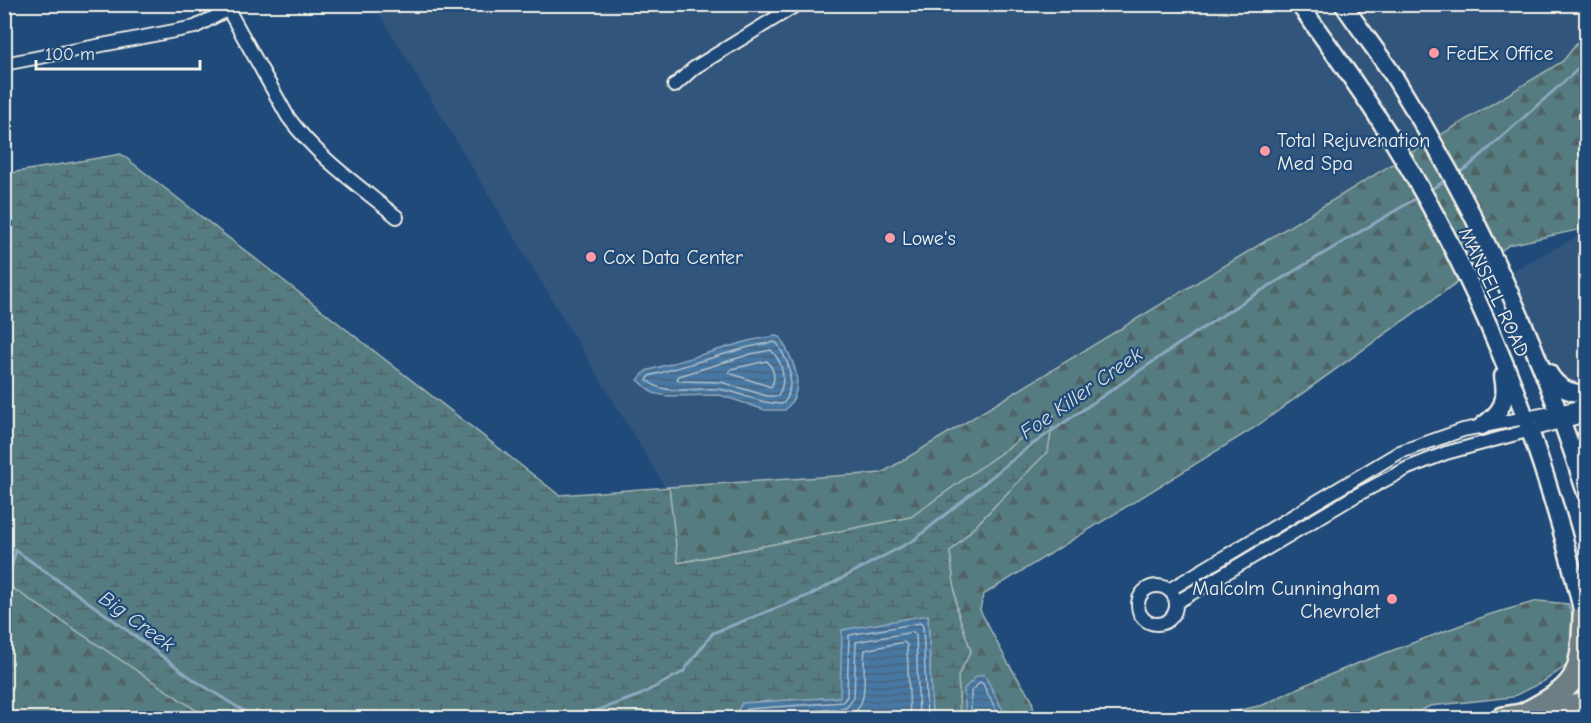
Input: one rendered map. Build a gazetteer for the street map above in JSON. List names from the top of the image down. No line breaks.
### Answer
{"streets":{"main road":["MANSELL ROAD"]},"water":["Foe Killer Creek","Big Creek"],"places":["FedEx Office","Total Rejuvenation Med Spa","Lowe's","Cox Data Center","Malcolm Cunningham Chevrolet"],"scale_bar":"100 m"}
